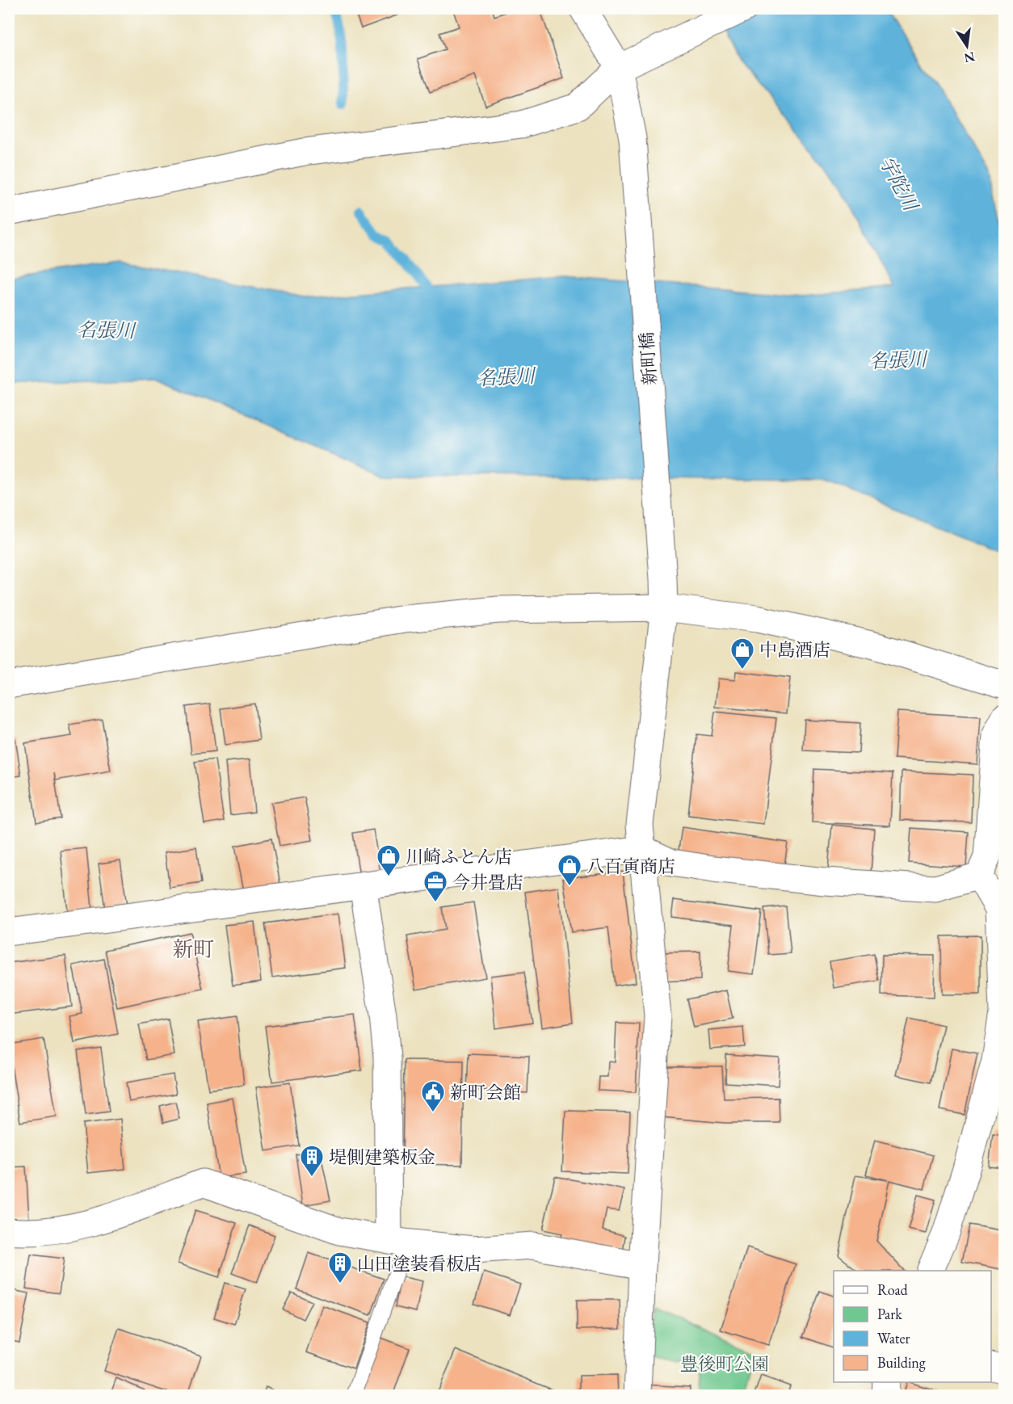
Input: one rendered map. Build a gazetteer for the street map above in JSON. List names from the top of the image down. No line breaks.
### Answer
{"streets":{"street":["新町橋"]},"districts":["新町"],"water":["宇陀川","名張川"],"parks":["豊後町公園"],"places":{"shop":["中島酒店","川崎ふとん店","八百寅商店"],"office":["今井畳店"],"public building":["新町会館"],"building":["堤側建築板金","山田塗装看板店"]},"legend":["Road","Park","Water","Building"],"north":"bottom"}
